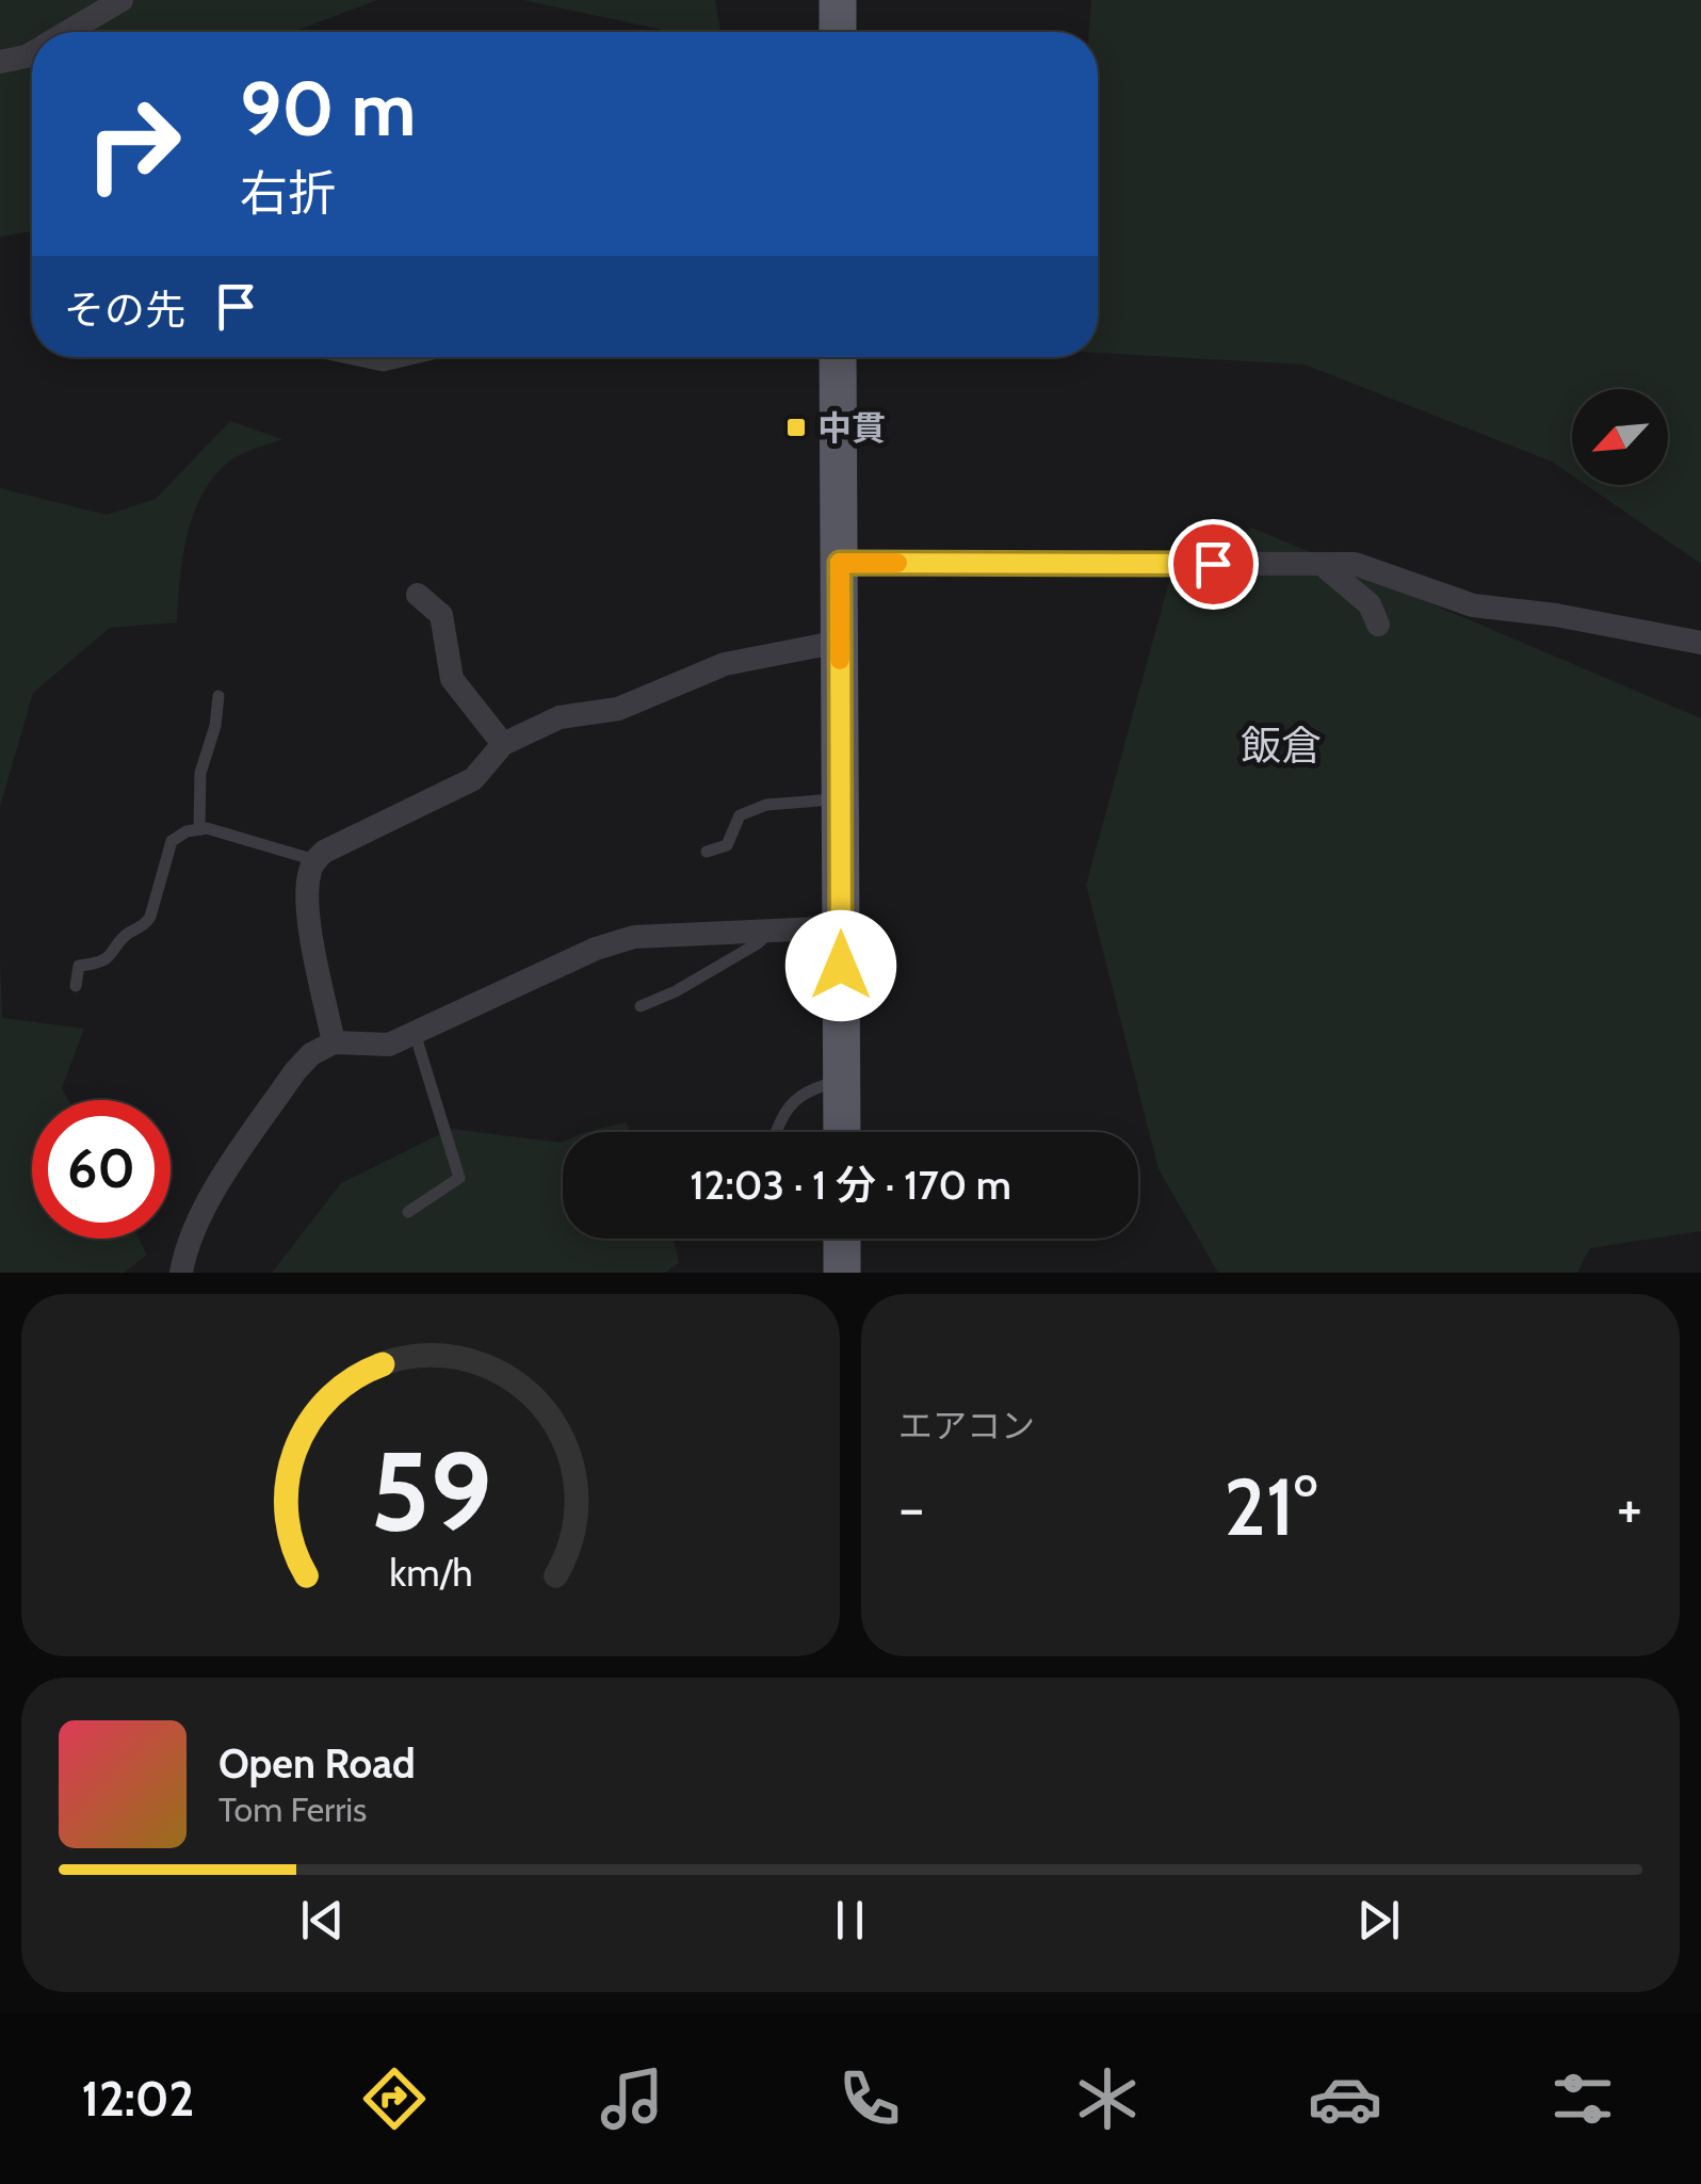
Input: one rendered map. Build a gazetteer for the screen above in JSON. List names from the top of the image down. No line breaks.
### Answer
{"districts":["飯倉"],"places":{"transit":["中貫"]},"north":"bottom left","page":{"turn":["90 m","右折"],"then":"その先","limit":"60","trip":"12:03 · 1 分 · 170 m","tile":"エアコン","heat":["−","21°","+"],"song":["Open Road","Tom Ferris"],"tabs":"12:02","gauge":["59","km/h"]}}
